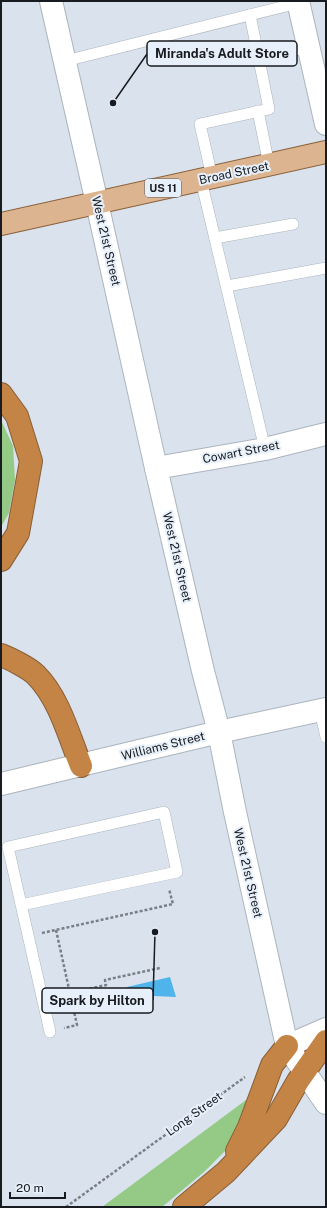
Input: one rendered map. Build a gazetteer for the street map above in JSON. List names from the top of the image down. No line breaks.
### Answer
{"streets":{"main road":["Broad Street","US 11"],"street":["West 21st Street","Cowart Street","Williams Street"],"path":["Long Street"]},"crossings":[["Broad Street","West 21st Street"],["West 21st Street","Cowart Street"],["West 21st Street","Williams Street"]],"places":["Miranda's Adult Store","Spark by Hilton"],"scale_bar":"20 m"}
